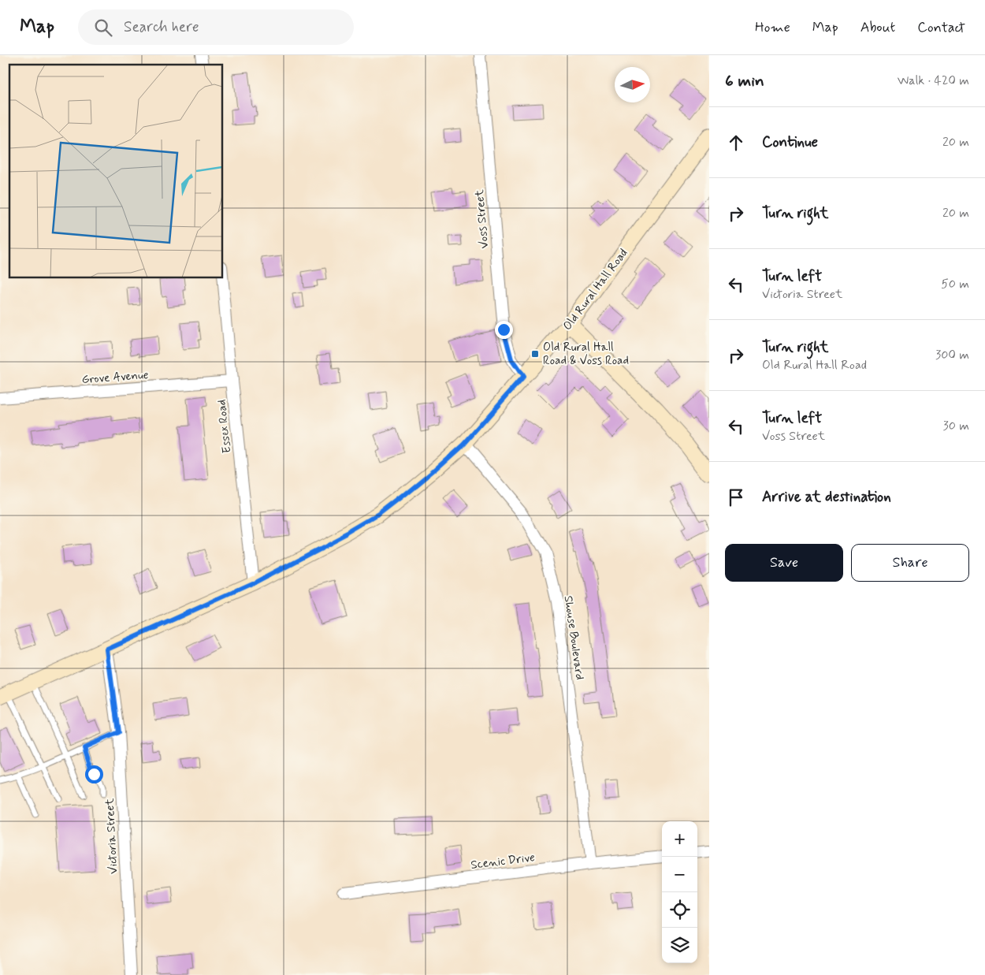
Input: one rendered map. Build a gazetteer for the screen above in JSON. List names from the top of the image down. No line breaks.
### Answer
{"streets":{"main road":["Old Rural Hall Road"],"street":["Voss Street","Grove Avenue","Essex Road","Shouse Boulevard","Victoria Street","Scenic Drive"]},"crossings":[["Voss Street","Old Rural Hall Road"],["Old Rural Hall Road","Essex Road"],["Old Rural Hall Road","Shouse Boulevard"],["Old Rural Hall Road","Victoria Street"],["Grove Avenue","Essex Road"],["Shouse Boulevard","Scenic Drive"]],"places":{"transit":["Old Rural Hall Road & Voss Road"]},"north":"right","page":{"header":"Map","search":"Search here","nav":["Home","Map","About","Contact"],"heading":["6 min","Walk · 420 m"],"list":[["Continue","20 m"],["Turn right","20 m"],["Turn left","Victoria Street","50 m"],["Turn right","Old Rural Hall Road","300 m"],["Turn left","Voss Street","30 m"],"Arrive at destination"],"buttons":["Save","Share"],"map_buttons":["+","−"]}}
